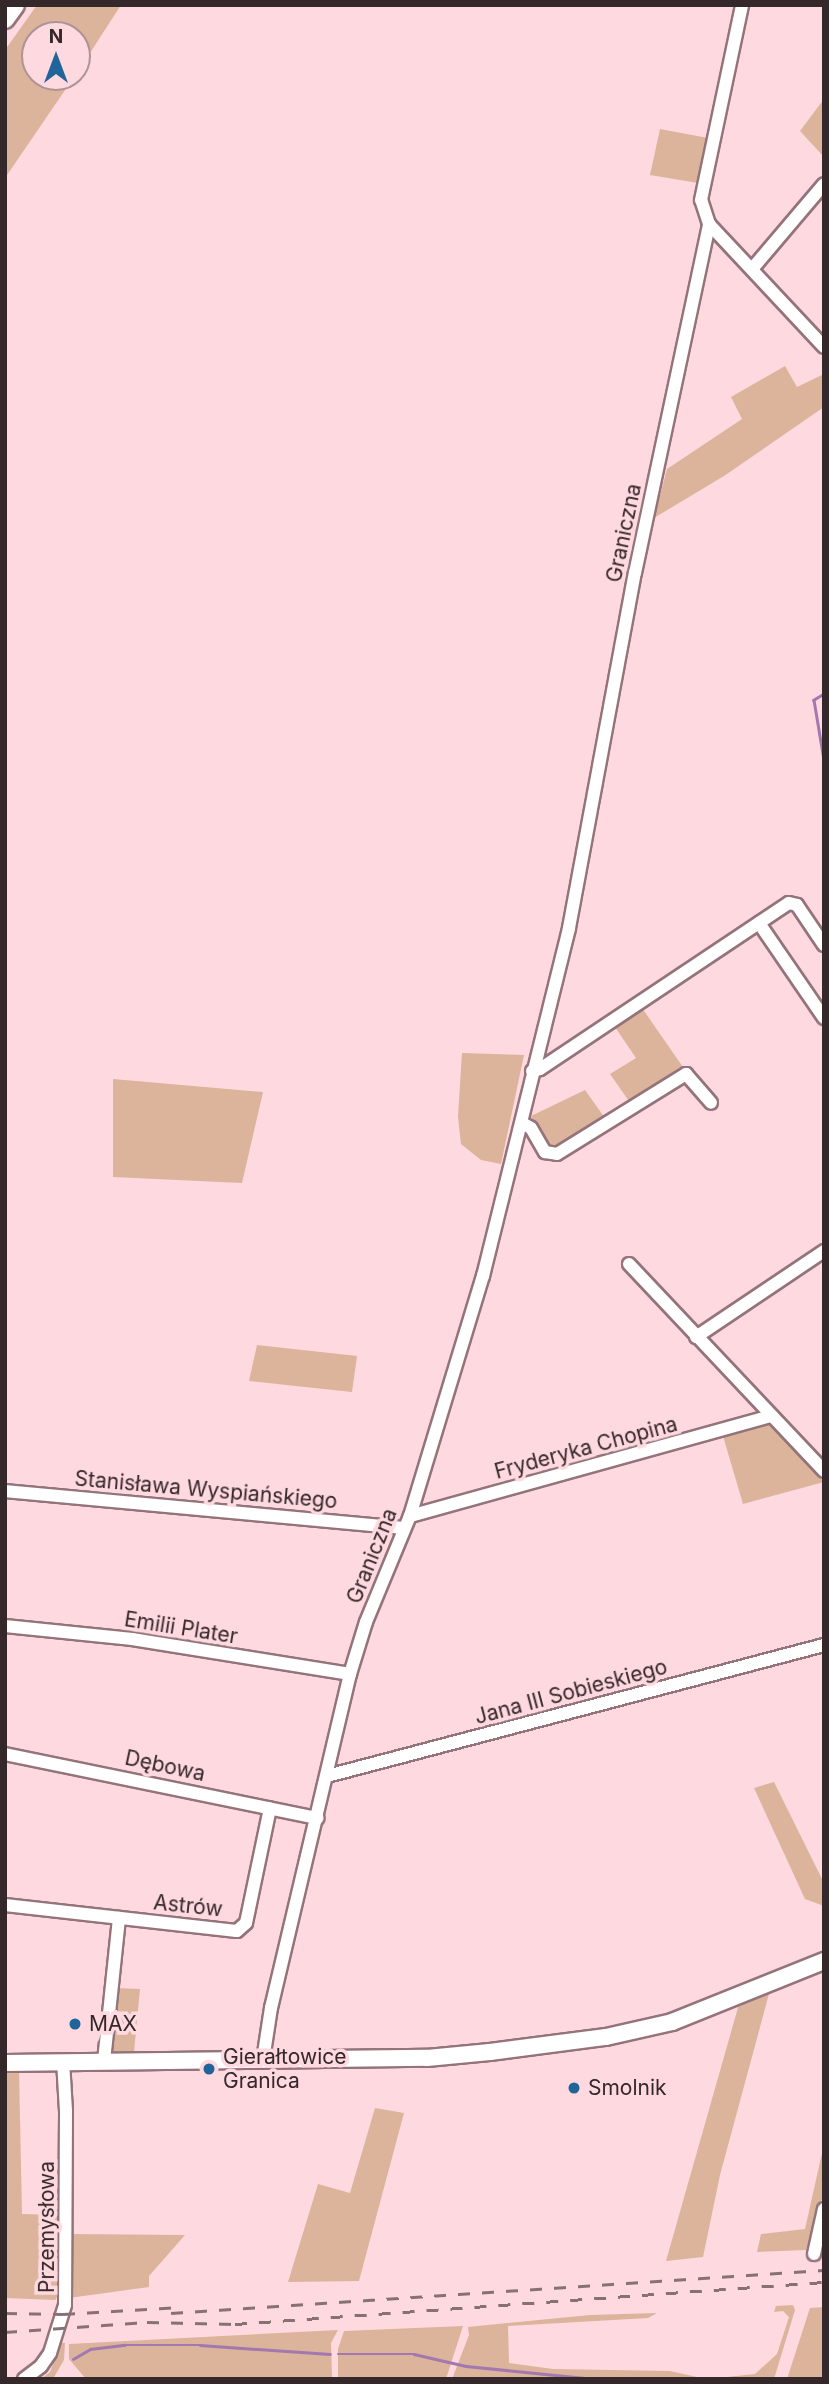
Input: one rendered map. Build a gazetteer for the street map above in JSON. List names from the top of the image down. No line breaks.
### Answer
{"streets":{"street":["Graniczna","Fryderyka Chopina","Stanisława Wyspiańskiego","Emilii Plater","Jana III Sobieskiego","Dębowa","Astrów","Przemysłowa"]},"crossings":[["Graniczna","Fryderyka Chopina"],["Graniczna","Stanisława Wyspiańskiego"],["Graniczna","Emilii Plater"],["Graniczna","Jana III Sobieskiego"],["Graniczna","Dębowa"],["Dębowa","Astrów"]],"places":["MAX","Gierałtowice Granica","Smolnik"],"north":"top"}
